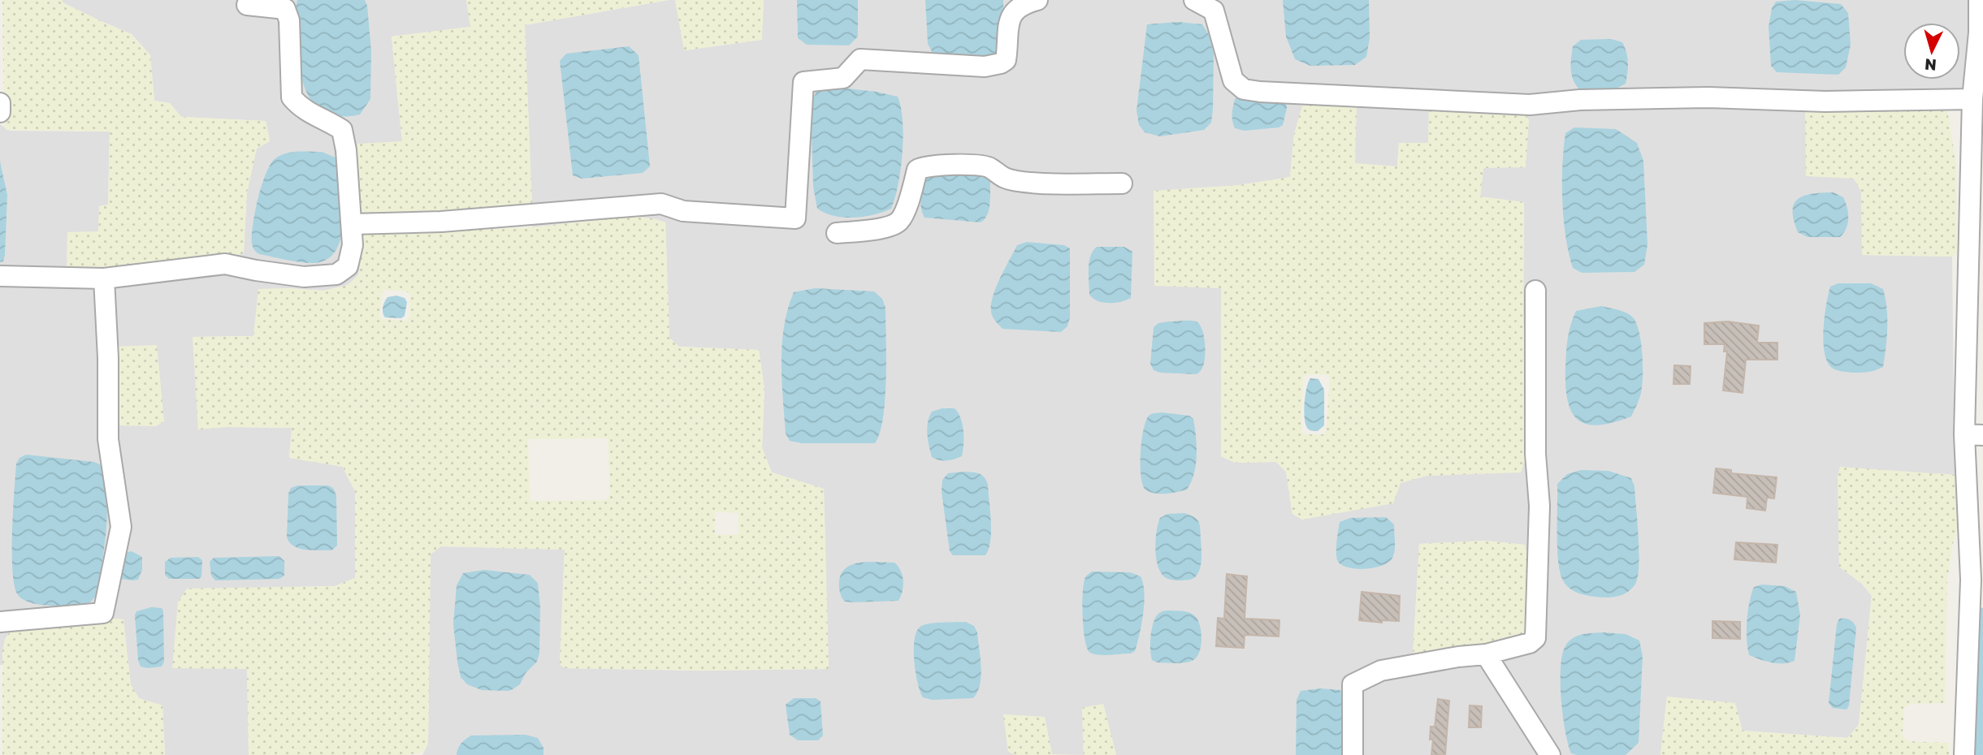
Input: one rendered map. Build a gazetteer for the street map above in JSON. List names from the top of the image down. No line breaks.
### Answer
{"north":"bottom"}
